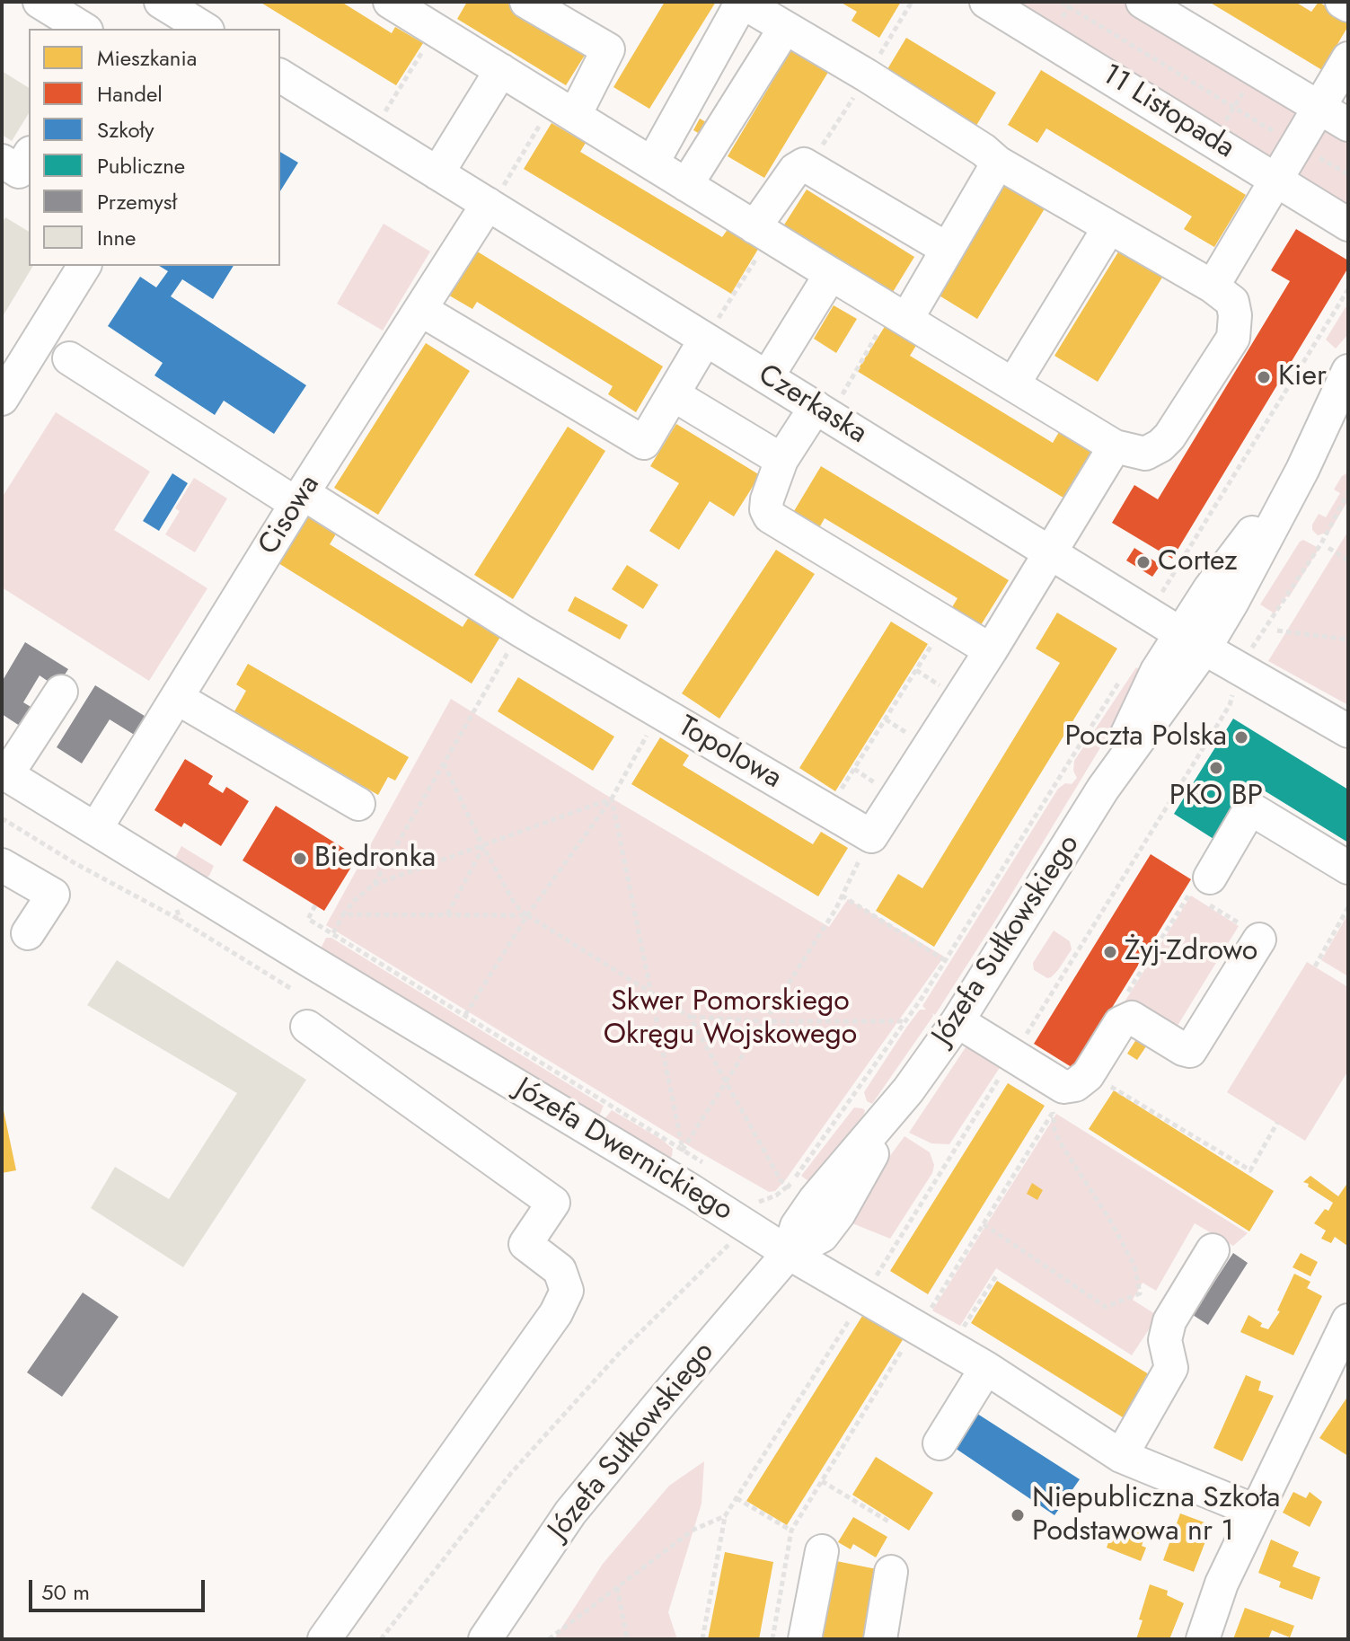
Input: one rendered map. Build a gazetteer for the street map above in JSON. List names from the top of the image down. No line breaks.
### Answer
{"streets":{"street":["11 Listopada","Czerkaska","Cisowa","Topolowa","Józefa Sułkowskiego","Józefa Dwernickiego"]},"crossings":[["Czerkaska","Cisowa"],["Czerkaska","Józefa Sułkowskiego"],["Cisowa","Topolowa"],["Cisowa","Józefa Dwernickiego"],["Józefa Sułkowskiego","Józefa Dwernickiego"]],"parks":["Skwer Pomorskiego Okręgu Wojskowego"],"places":["Kier","Cortez","Poczta Polska","PKO BP","Biedronka","Żyj-Zdrowo","Niepubliczna Szkoła Podstawowa nr 1"],"legend":["Mieszkania","Handel","Szkoły","Publiczne","Przemysł","Inne"],"scale_bar":"50 m"}
